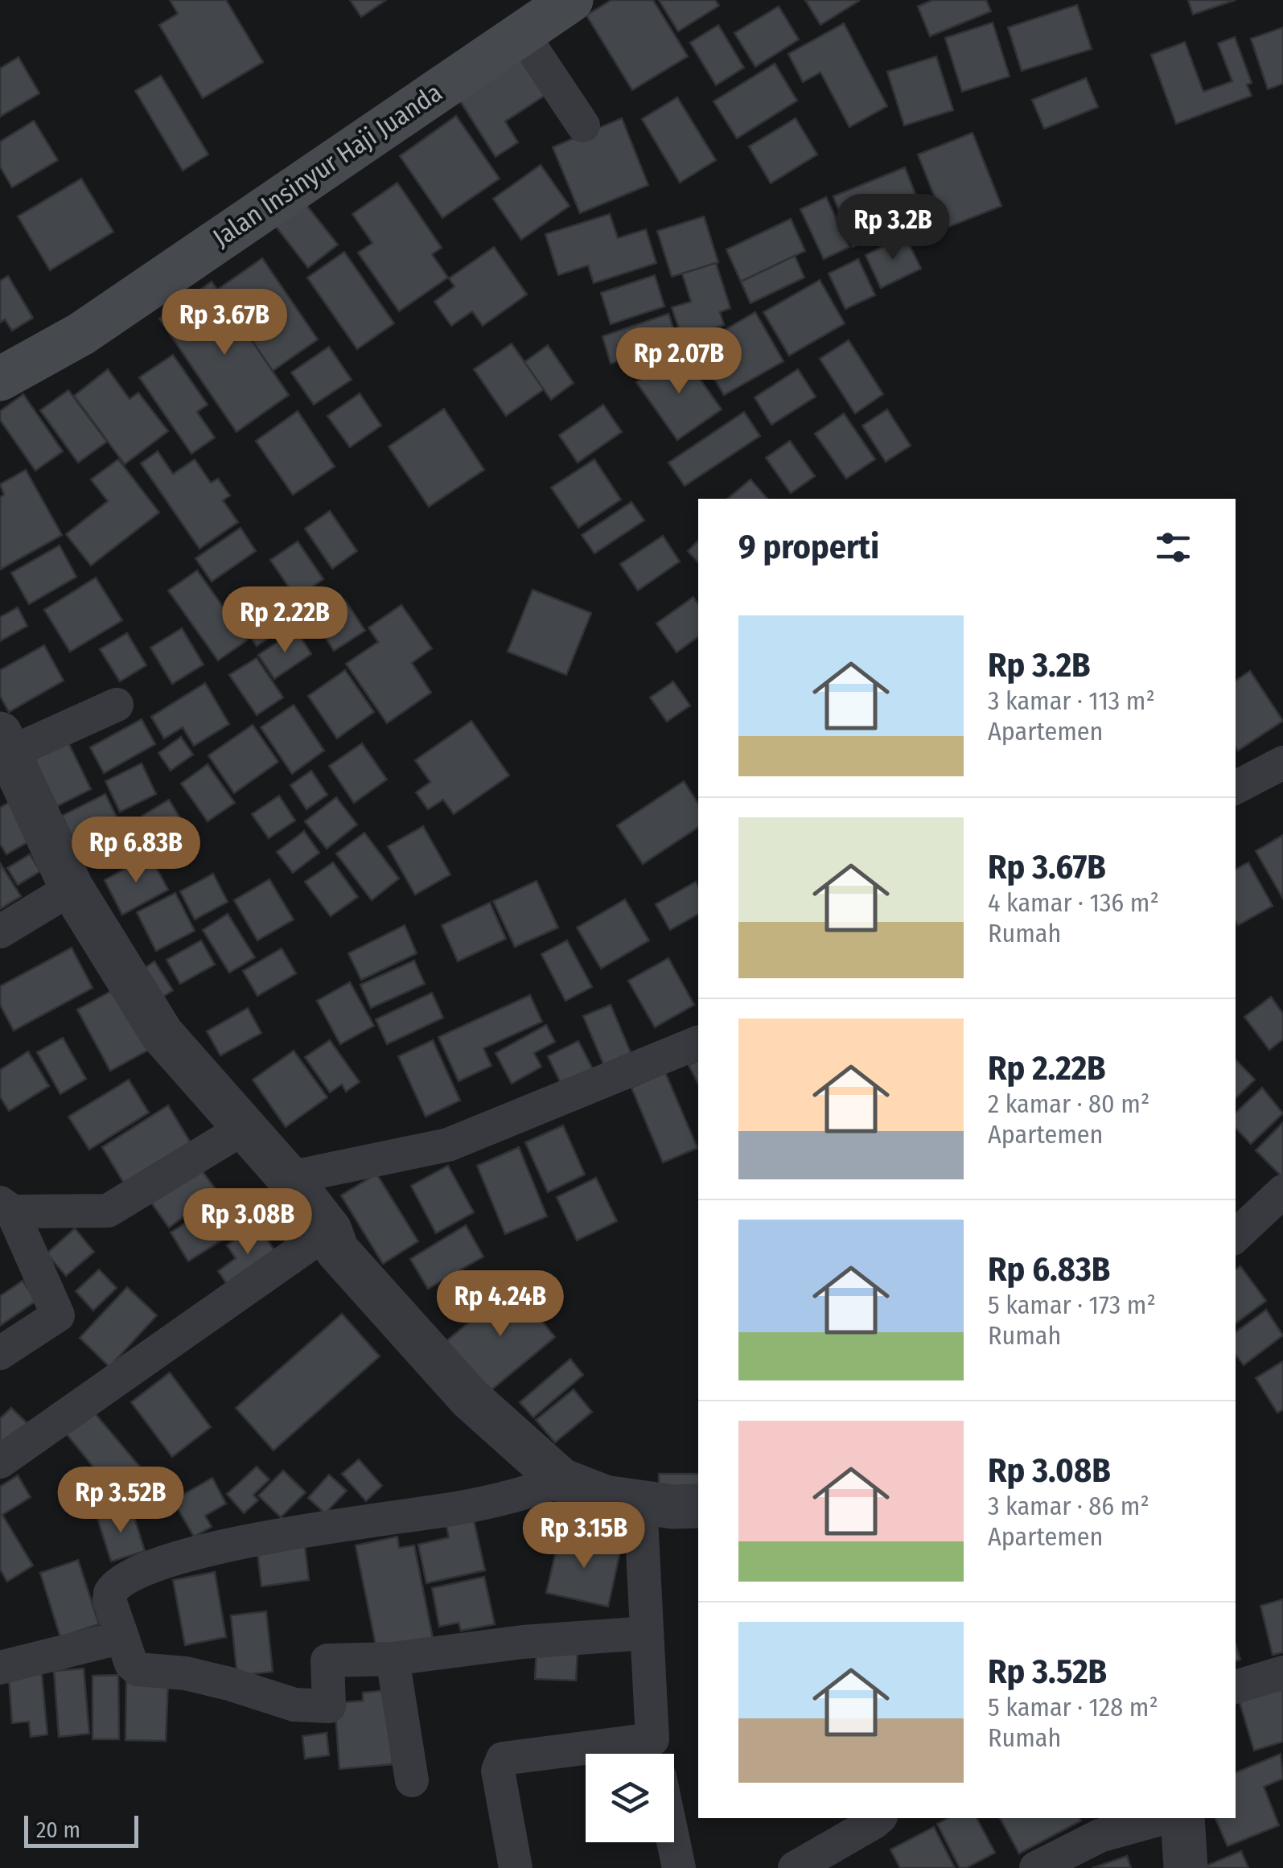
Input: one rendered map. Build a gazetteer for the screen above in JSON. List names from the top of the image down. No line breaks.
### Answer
{"streets":{"main road":["Jalan Insinyur Haji Juanda"]},"scale_bar":"20 m","page":{"price":["Rp 3.2B","Rp 3.67B","Rp 2.07B","Rp 2.22B","Rp 6.83B","Rp 3.08B","Rp 4.24B","Rp 3.52B","Rp 3.15B"],"heading":"9 properti","list":[{"name":"Rp 3.2B","note":"3 kamar · 113 m² · Apartemen"},{"name":"Rp 3.67B","note":"4 kamar · 136 m² · Rumah"},{"name":"Rp 2.22B","note":"2 kamar · 80 m² · Apartemen"},{"name":"Rp 6.83B","note":"5 kamar · 173 m² · Rumah"},{"name":"Rp 3.08B","note":"3 kamar · 86 m² · Apartemen"},{"name":"Rp 3.52B","note":"5 kamar · 128 m² · Rumah"}],"scale":"20 m"}}
